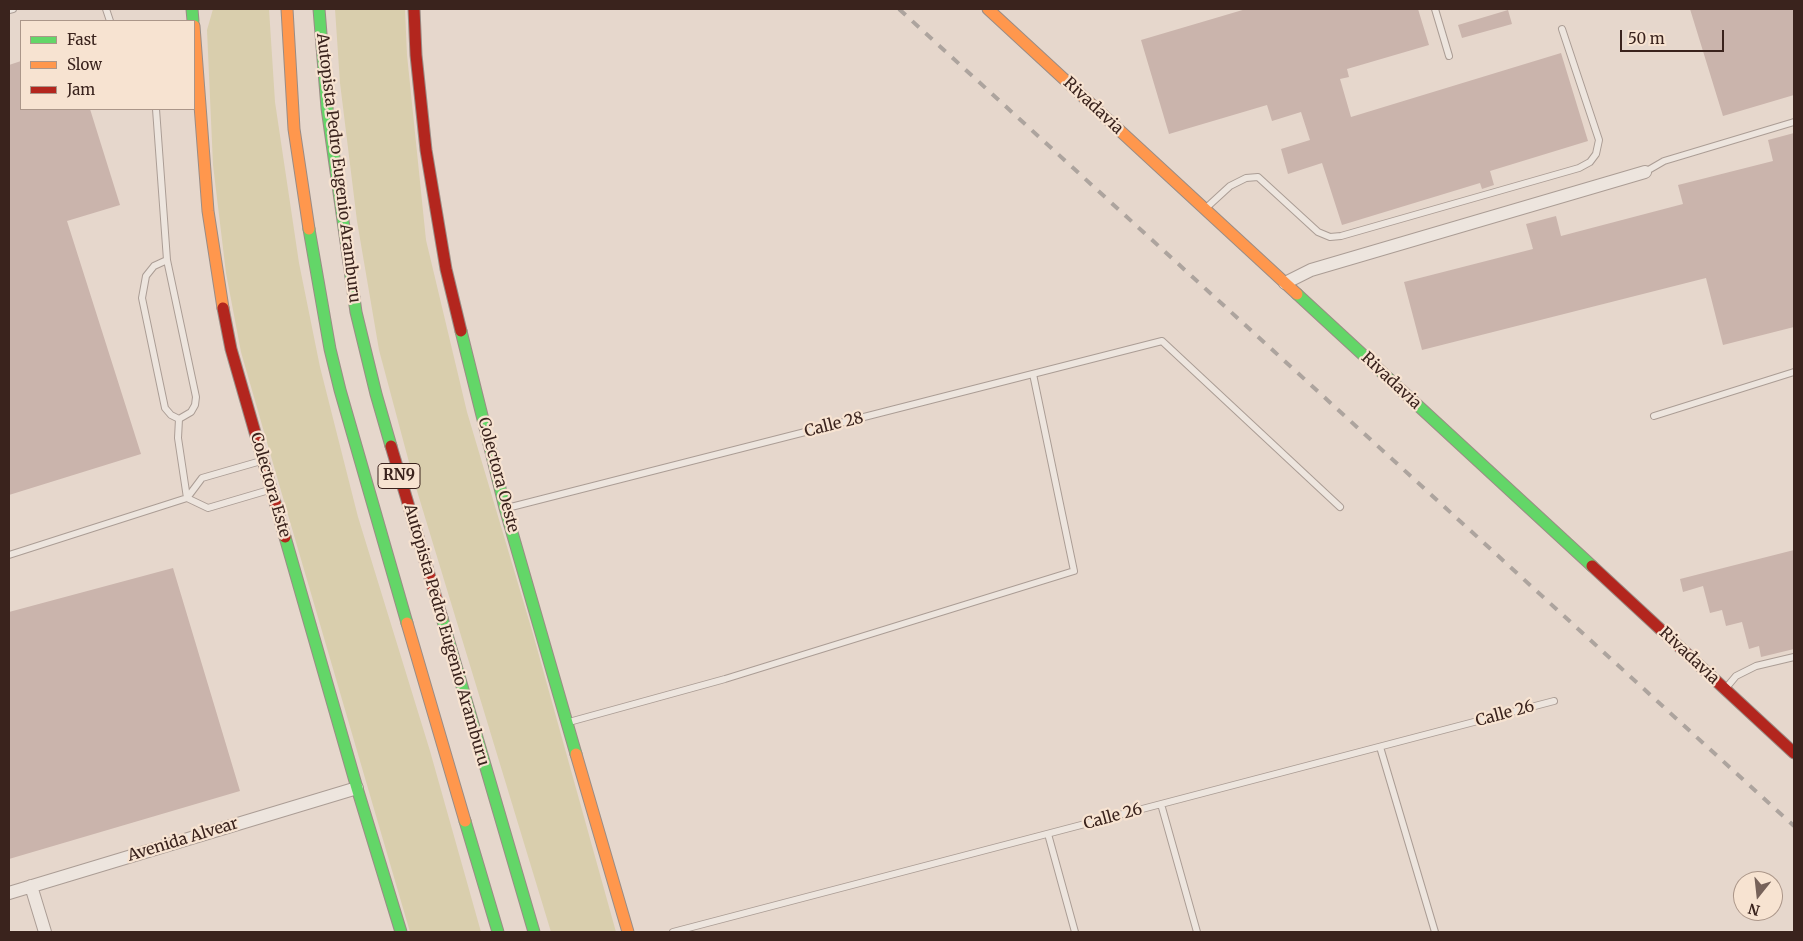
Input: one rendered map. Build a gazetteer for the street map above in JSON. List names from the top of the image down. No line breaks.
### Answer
{"streets":{"main road":["Rivadavia","Autopista Pedro Eugenio Aramburu","Colectora Oeste","RN9","Colectora Este"],"street":["Avenida Alvear"],"lane":["Calle 28","Calle 26"]},"crossings":[["Calle 28","Colectora Oeste"],["Colectora Este","Avenida Alvear"]],"legend":["Fast","Slow","Jam"],"scale_bar":"50 m","north":"bottom"}
